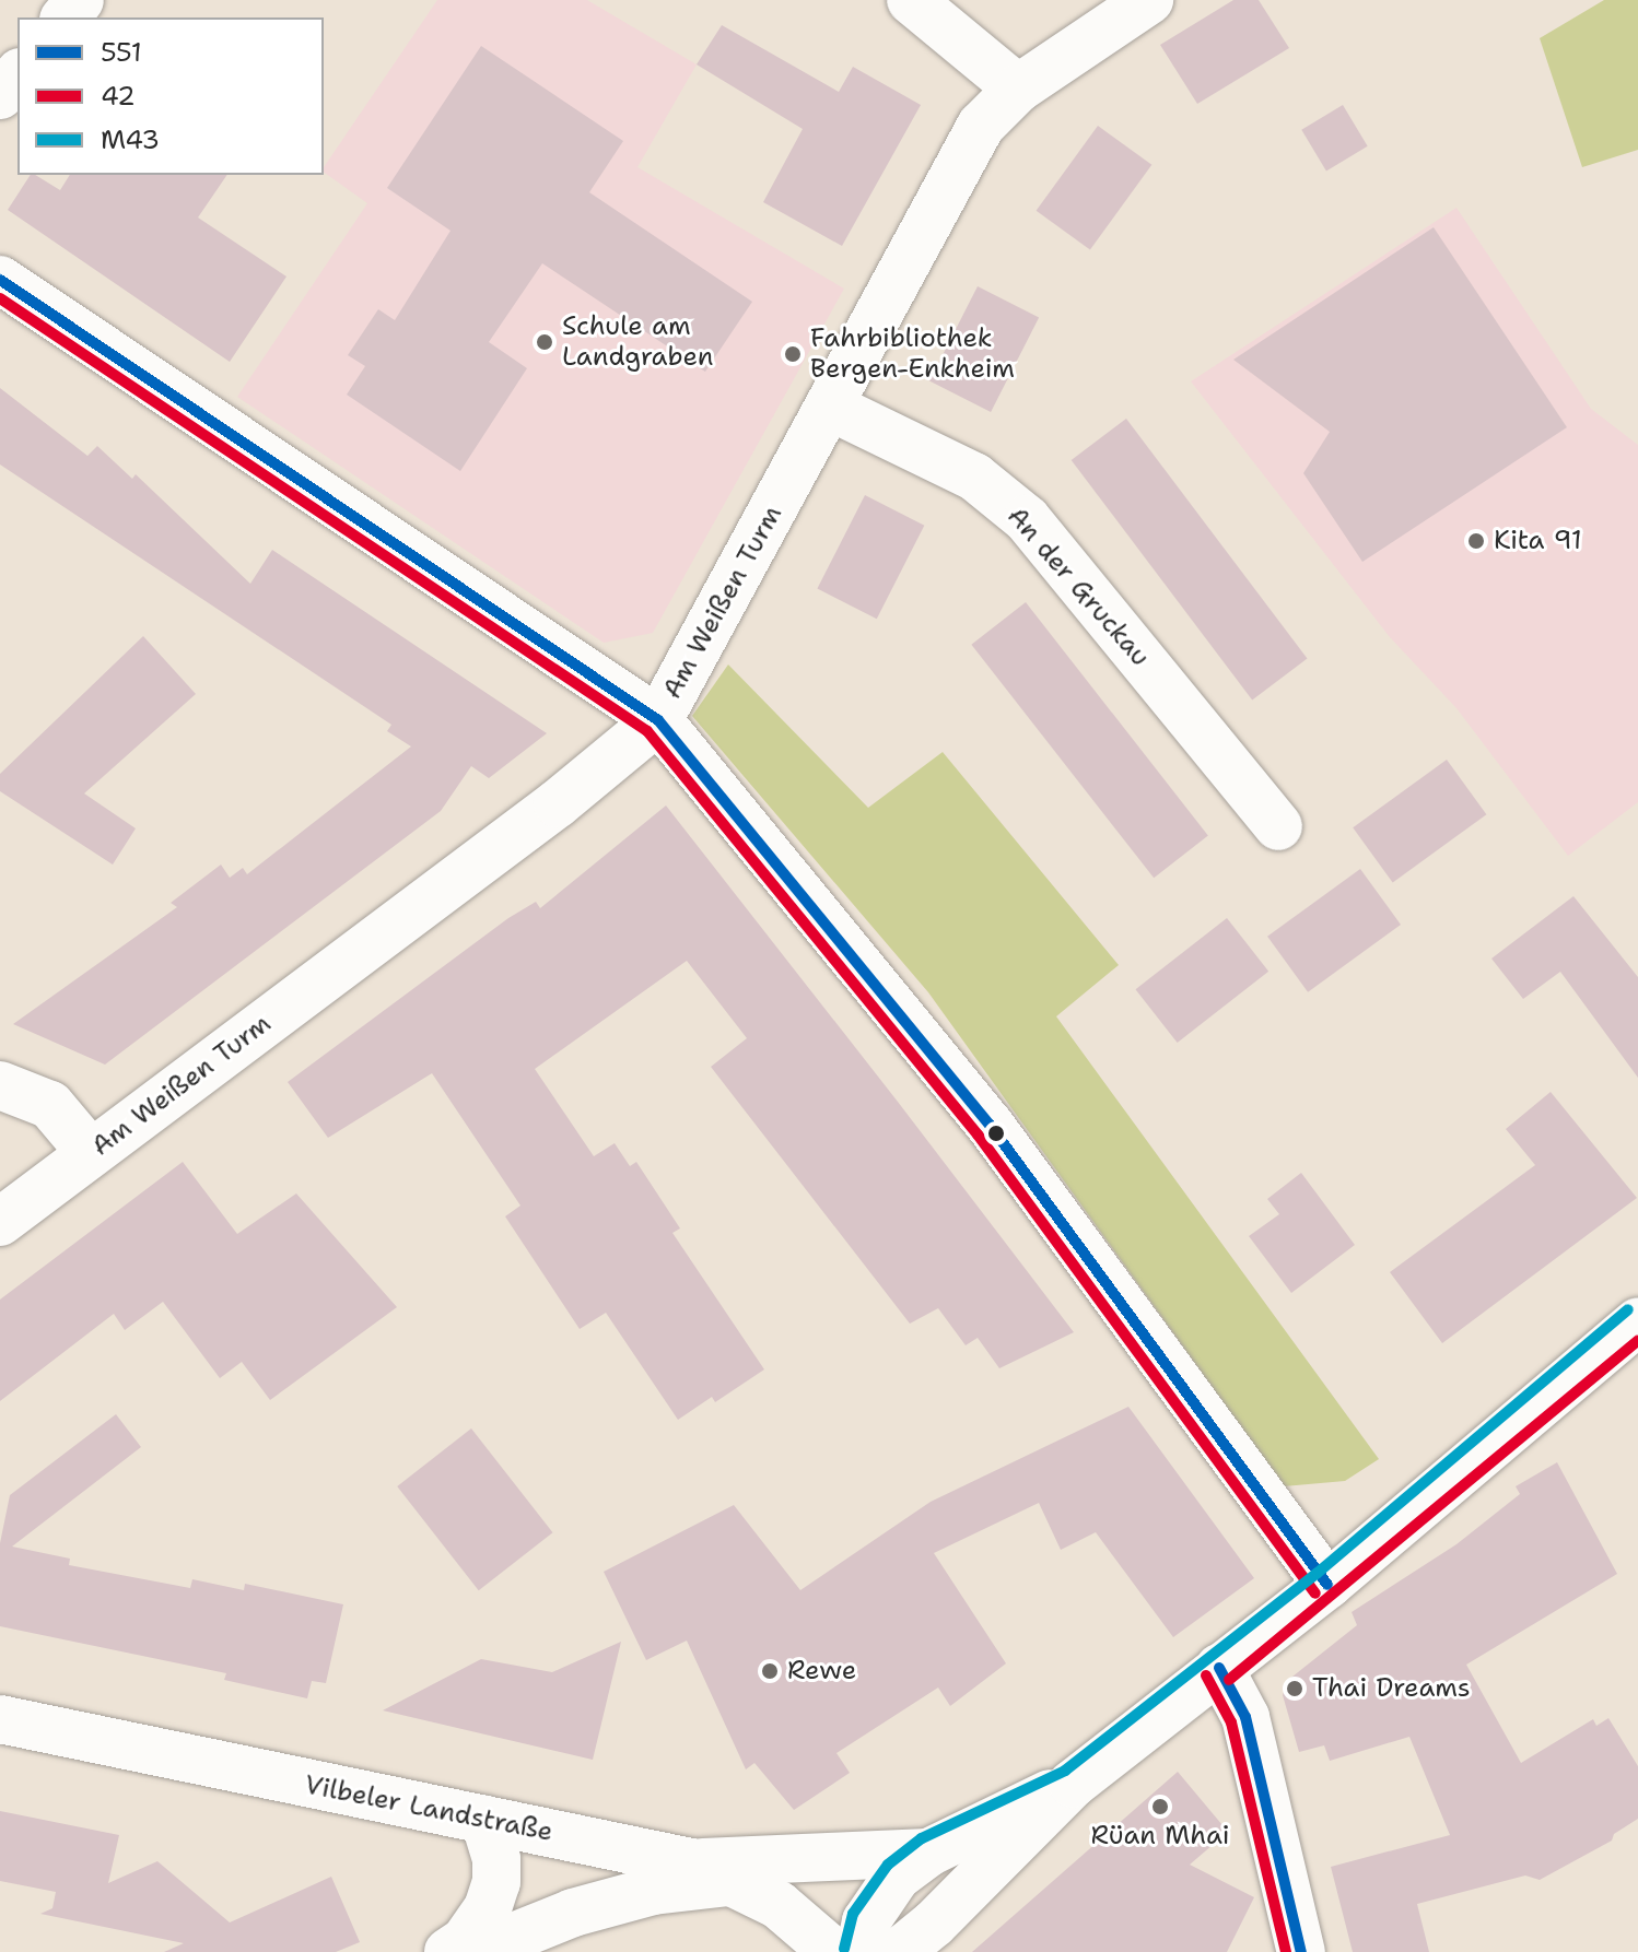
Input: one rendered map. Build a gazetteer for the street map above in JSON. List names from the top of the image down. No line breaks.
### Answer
{"streets":{"street":["An der Gruckau","Am Weißen Turm","Vilbeler Landstraße"]},"crossings":[["An der Gruckau","Am Weißen Turm"]],"places":["Schule am Landgraben","Fahrbibliothek Bergen-Enkheim","Kita 91","Rewe","Thai Dreams","Rüan Mhai"],"lines":["transit line 551","transit line 42","transit line M43"],"legend":["551","42","M43"]}
